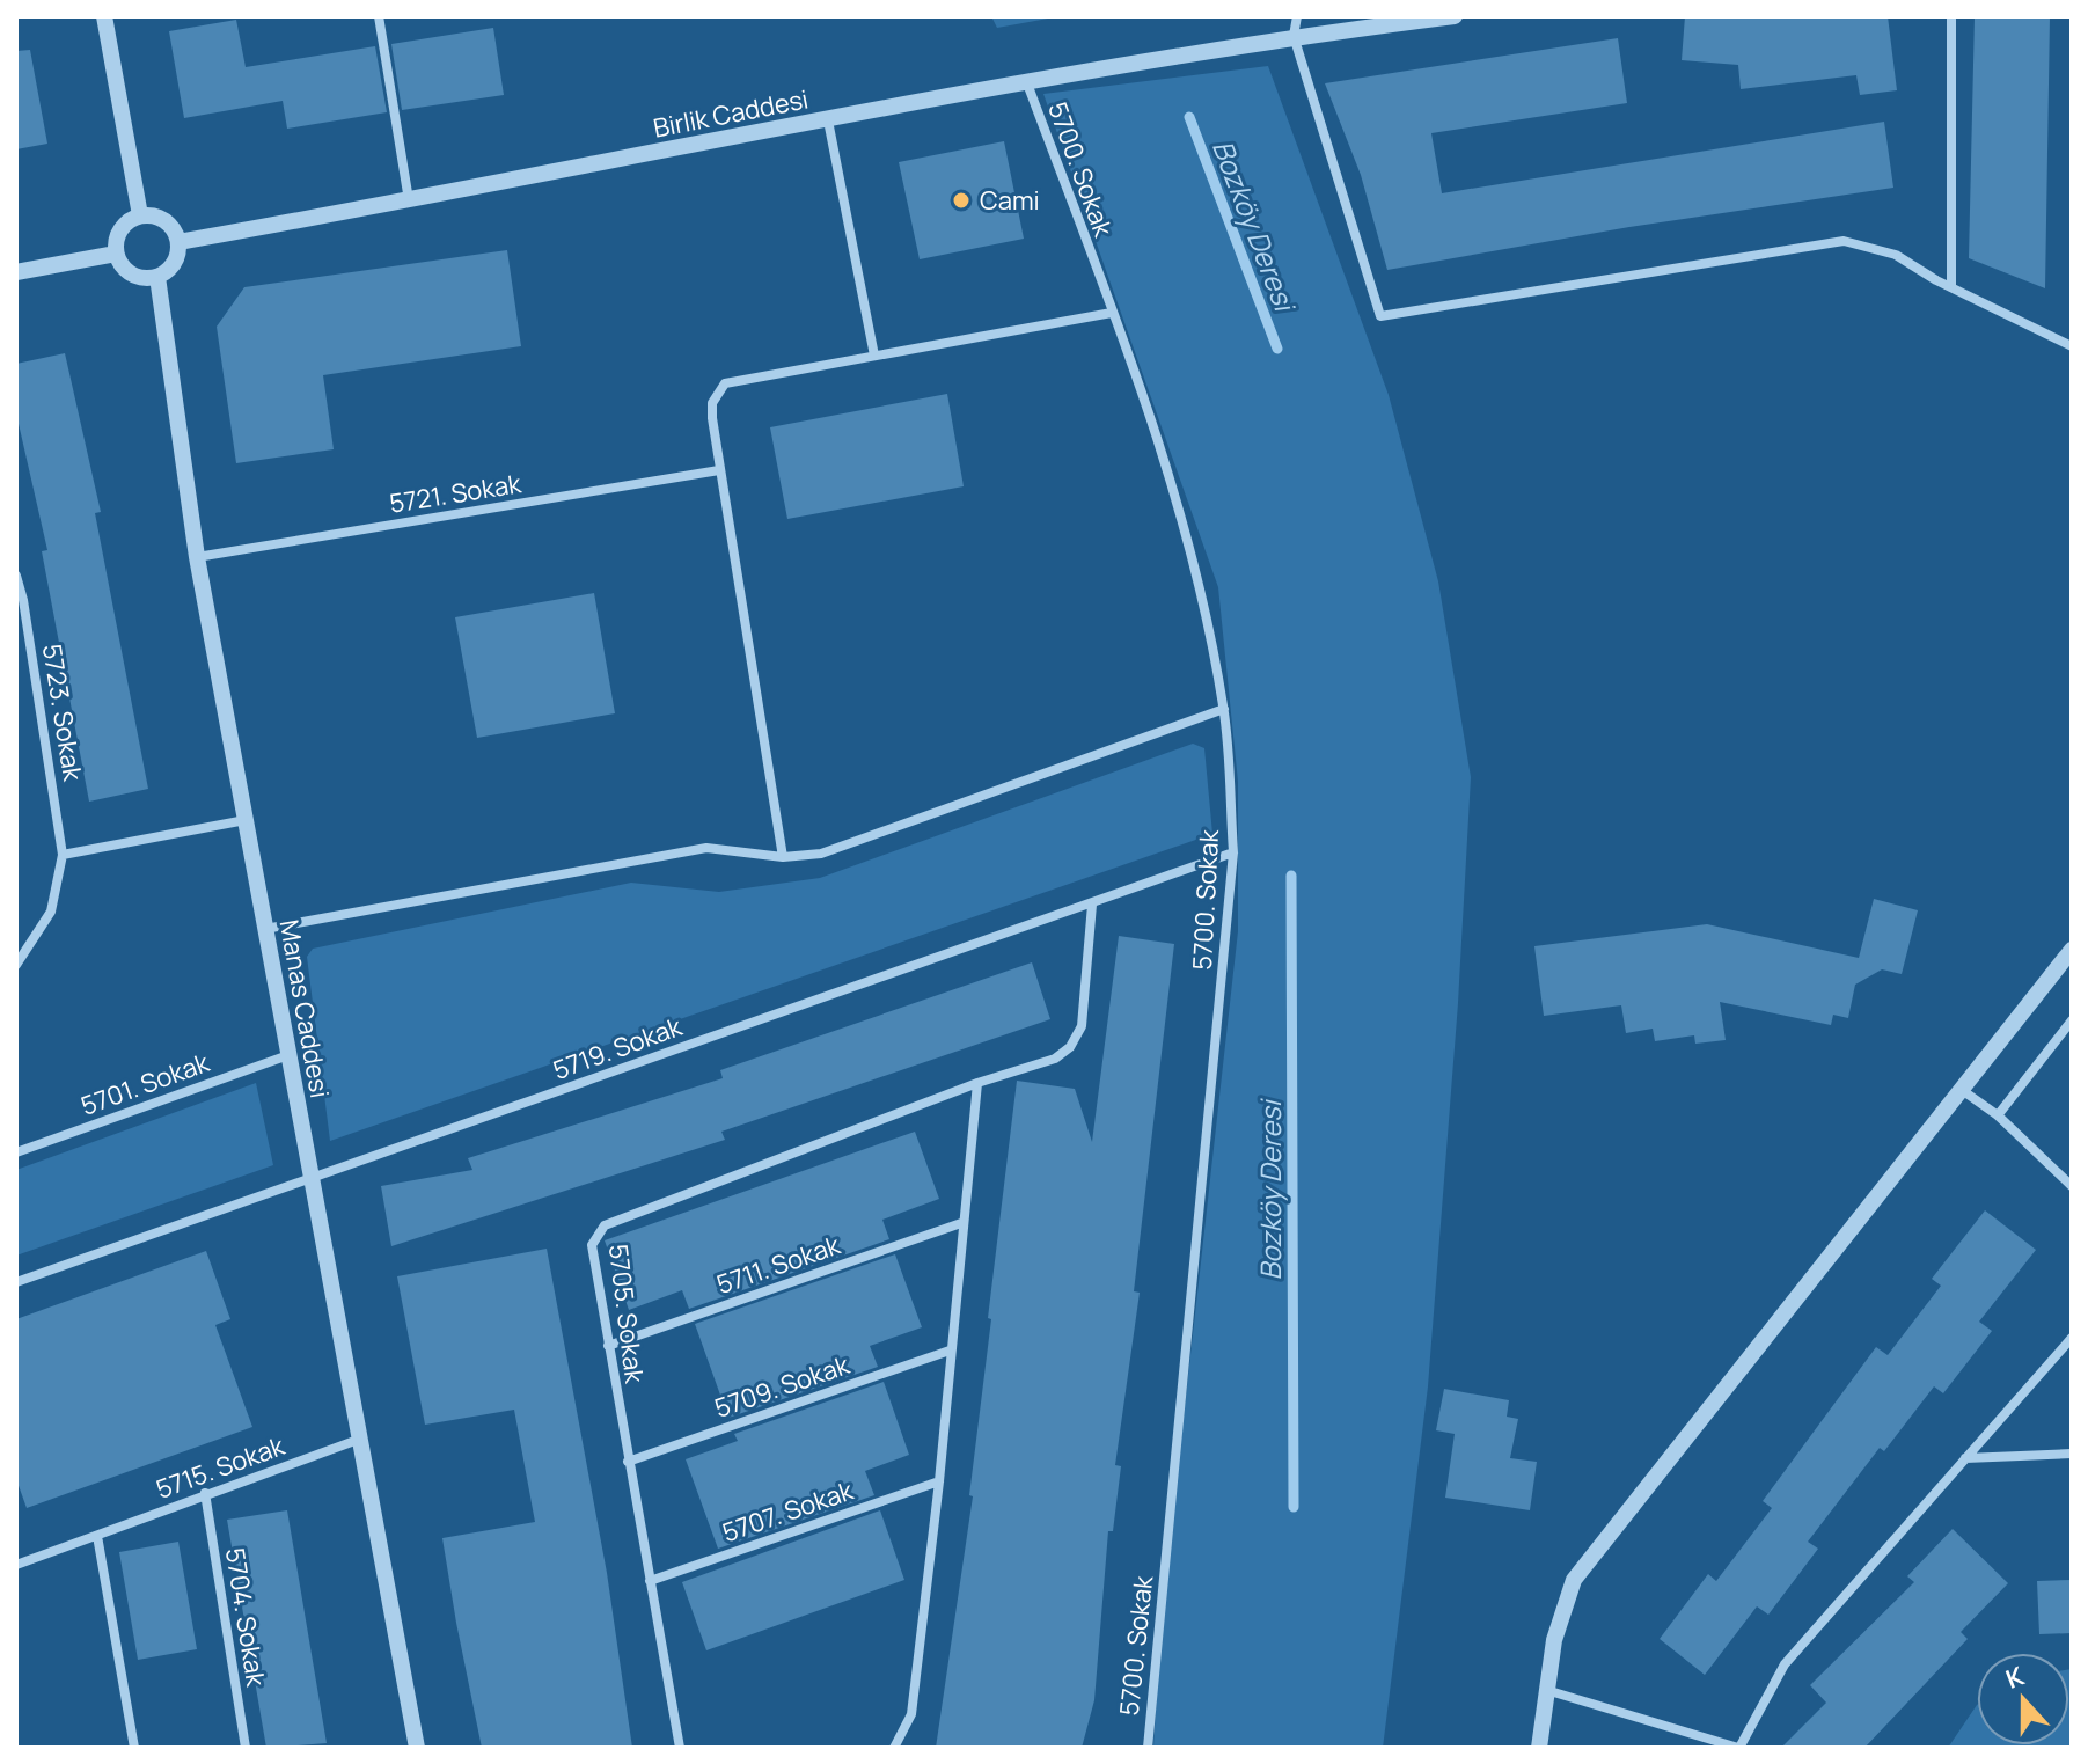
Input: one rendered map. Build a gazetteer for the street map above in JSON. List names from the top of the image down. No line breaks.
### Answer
{"streets":{"street":["Birlik Caddesi","5700. Sokak","5721. Sokak","5723. Sokak","Manas Caddesi","5719. Sokak","5701. Sokak","5711. Sokak","5705. Sokak","5709. Sokak","5715. Sokak","5707. Sokak","5704. Sokak"]},"crossings":[["Birlik Caddesi","5700. Sokak"],["Birlik Caddesi","Manas Caddesi"],["5700. Sokak","5719. Sokak"],["5721. Sokak","Manas Caddesi"],["Manas Caddesi","5719. Sokak"],["Manas Caddesi","5701. Sokak"],["Manas Caddesi","5715. Sokak"],["5719. Sokak","5705. Sokak"],["5711. Sokak","5705. Sokak"],["5705. Sokak","5709. Sokak"],["5705. Sokak","5707. Sokak"],["5715. Sokak","5704. Sokak"]],"water":["Bozköy Deresi"],"places":["Cami"],"north":"top"}
